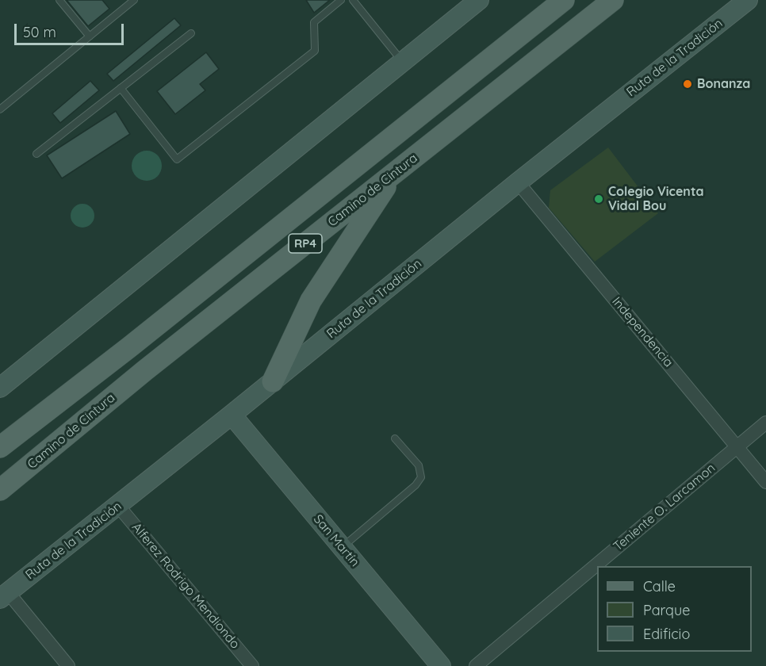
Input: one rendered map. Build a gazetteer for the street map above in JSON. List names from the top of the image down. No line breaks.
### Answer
{"streets":{"main road":["Camino de Cintura","RP4"],"street":["Ruta de la Tradición","Independencia","Teniente O. Larcamon","San Martín","Alferez Rodrigo Mendiondo"]},"crossings":[["Ruta de la Tradición","Independencia"],["Ruta de la Tradición","San Martín"],["Ruta de la Tradición","Alferez Rodrigo Mendiondo"],["Independencia","Teniente O. Larcamon"]],"places":["Bonanza","Colegio Vicenta Vidal Bou"],"legend":["Calle","Parque","Edificio"],"scale_bar":"50 m"}
